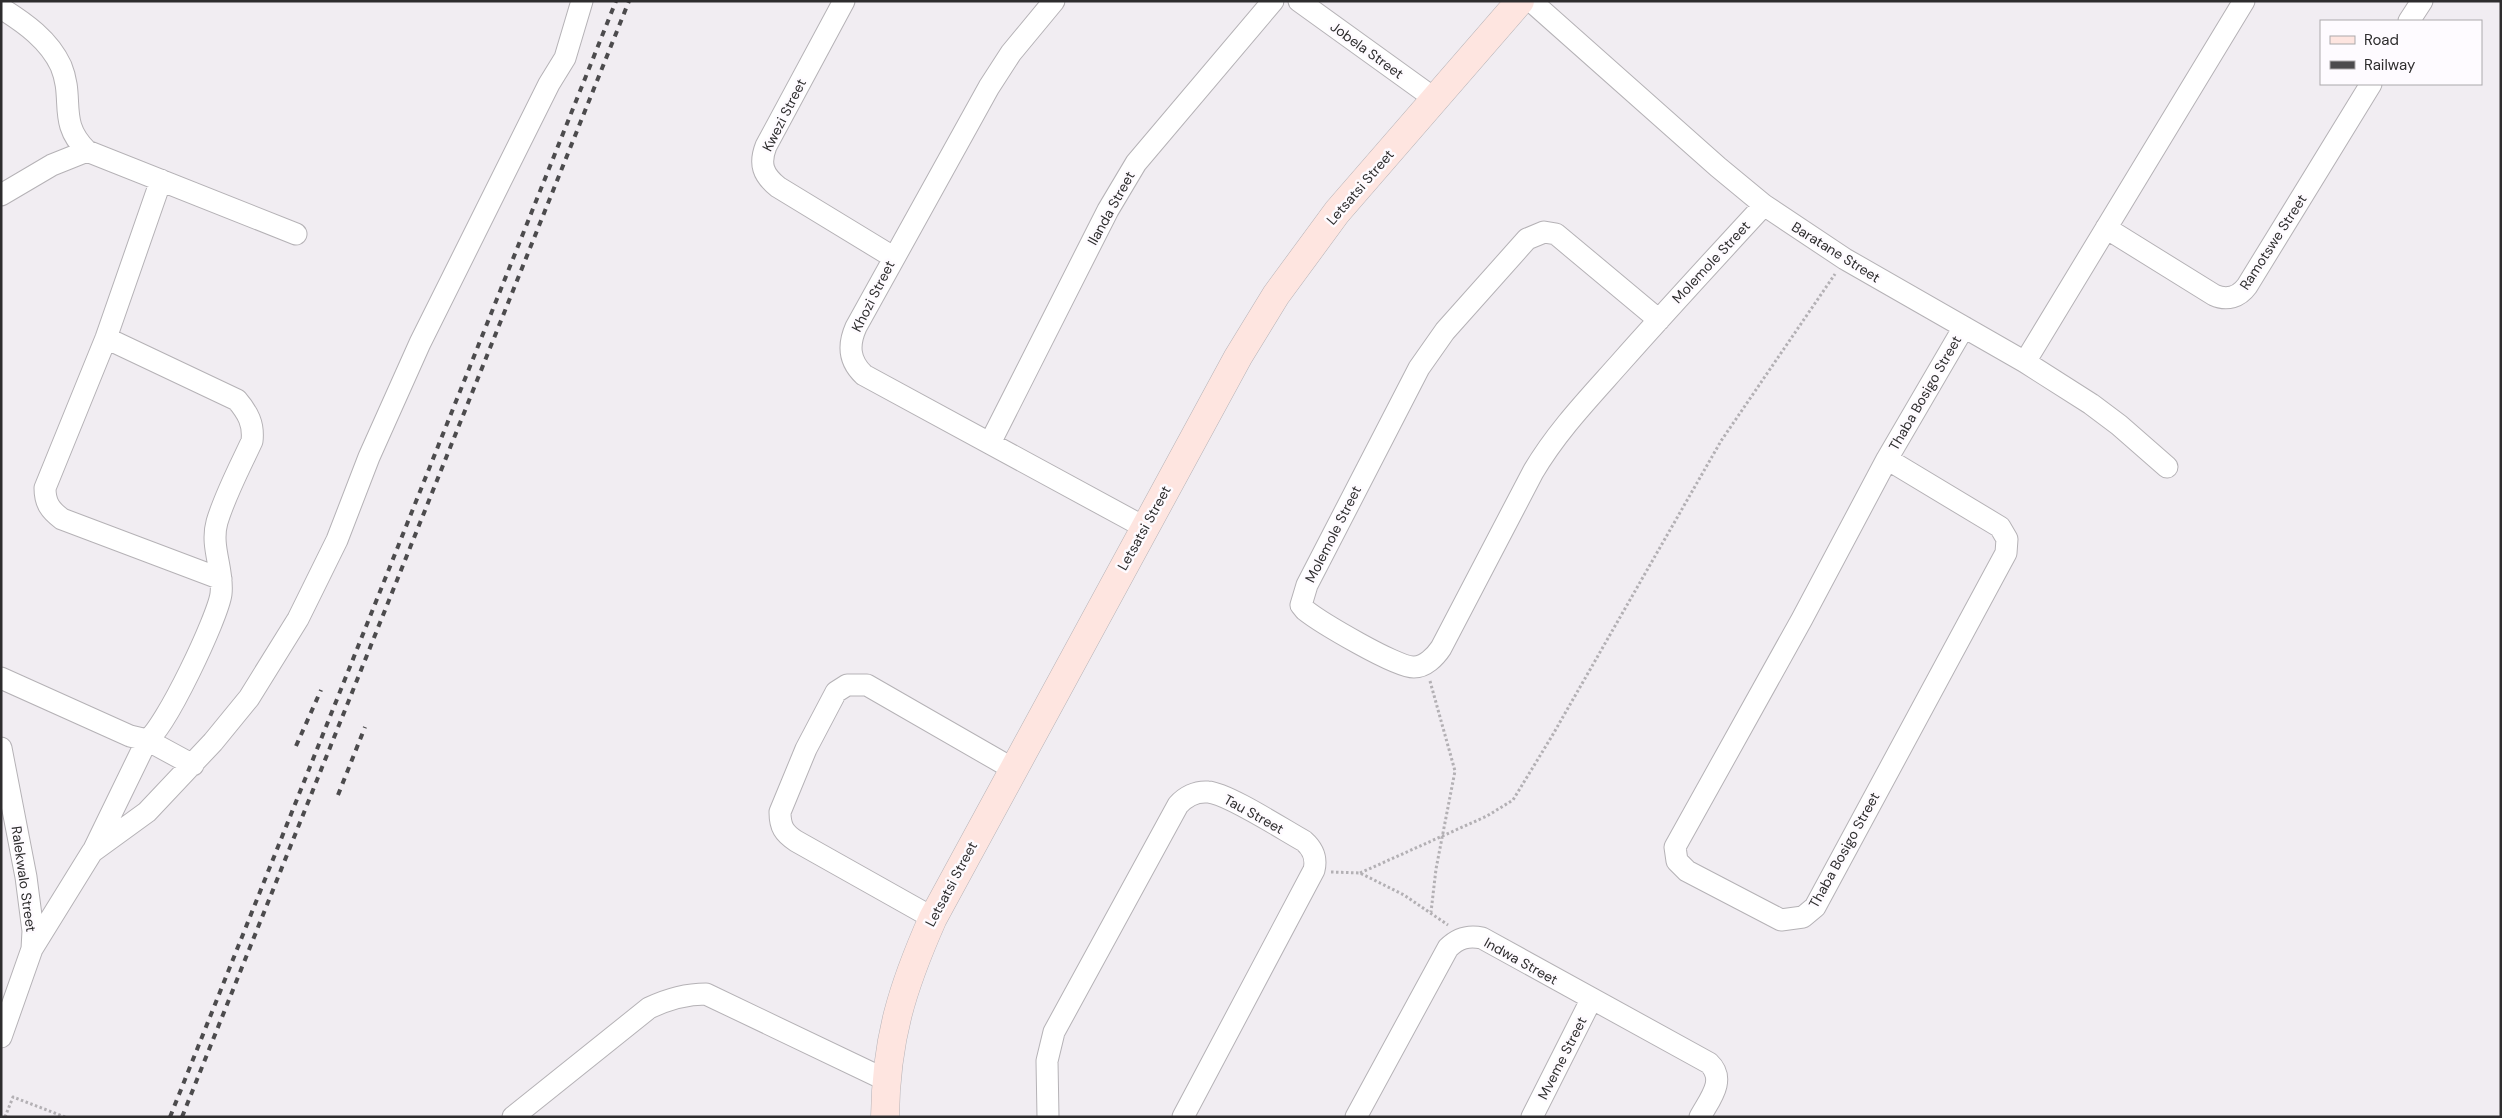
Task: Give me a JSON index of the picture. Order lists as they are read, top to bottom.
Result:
{
  "streets": {
    "street": [
      "Jobela Street",
      "Kwezi Street",
      "Letsatsi Street",
      "Ilanda Street",
      "Ramotswe Street",
      "Baratane Street",
      "Molemole Street",
      "Khozi Street",
      "Thaba Bosigo Street",
      "Tau Street",
      "Ralekwalo Street",
      "Indwa Street",
      "Mveme Street"
    ]
  },
  "crossings": [
    ["Jobela Street", "Letsatsi Street"],
    ["Kwezi Street", "Khozi Street"],
    ["Letsatsi Street", "Khozi Street"],
    ["Ilanda Street", "Khozi Street"],
    ["Baratane Street", "Molemole Street"],
    ["Baratane Street", "Thaba Bosigo Street"],
    ["Indwa Street", "Mveme Street"]
  ],
  "legend": ["Road", "Railway"]
}
